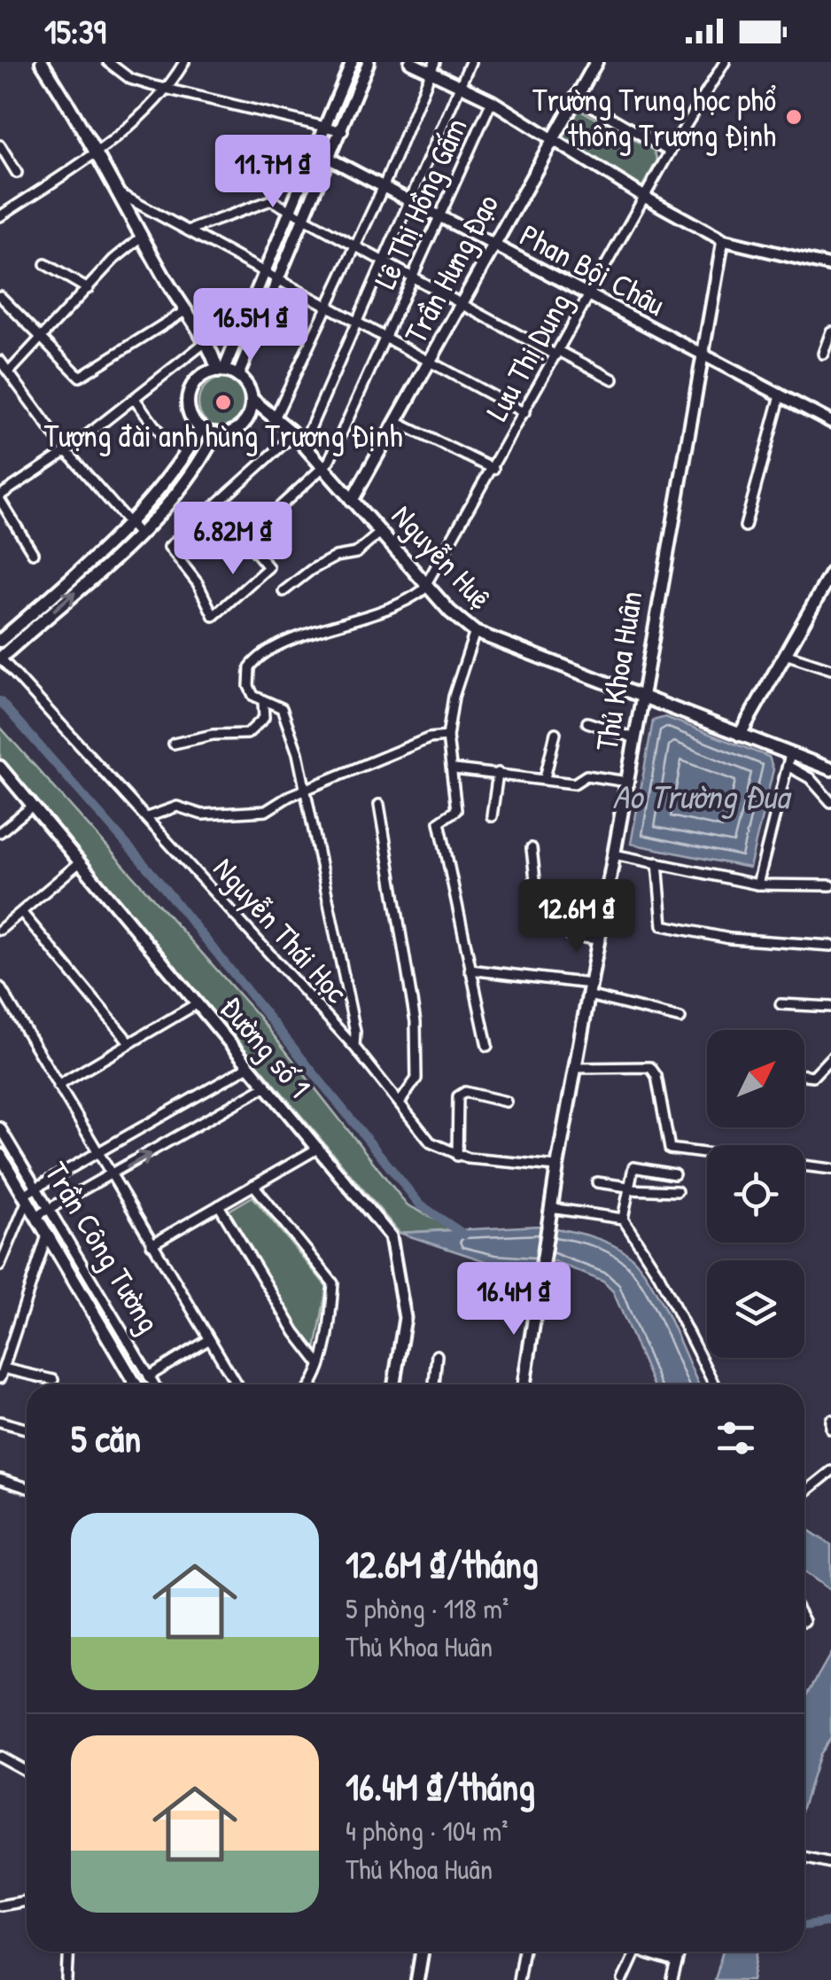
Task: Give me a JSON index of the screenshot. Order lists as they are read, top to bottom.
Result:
{
  "streets": {
    "main road": [
      "Trần Hưng Đạo",
      "Nguyễn Huệ",
      "Thủ Khoa Huân",
      "Trần Công Tường"
    ],
    "street": [
      "Lê Thị Hồng Gấm",
      "Phan Bội Châu",
      "Lưu Thị Dung",
      "Nguyễn Thái Học",
      "Đường số 1"
    ]
  },
  "crossings": [
    ["Lê Thị Hồng Gấm", "Phan Bội Châu"],
    ["Lê Thị Hồng Gấm", "Nguyễn Huệ"],
    ["Trần Hưng Đạo", "Phan Bội Châu"],
    ["Trần Hưng Đạo", "Nguyễn Huệ"],
    ["Phan Bội Châu", "Lưu Thị Dung"],
    ["Phan Bội Châu", "Thủ Khoa Huân"],
    ["Lưu Thị Dung", "Nguyễn Huệ"],
    ["Nguyễn Huệ", "Thủ Khoa Huân"],
    ["Thủ Khoa Huân", "Nguyễn Thái Học"]
  ],
  "water": ["Ao Trường Đua"],
  "places": ["Trường Trung học phổ thông Trương Định", "Tượng đài anh hùng Trương Định"],
  "north": "top right",
  "page": {
    "status": "15:39",
    "price": [
      "11.7M ₫",
      "16.5M ₫",
      "6.82M ₫",
      "12.6M ₫",
      "16.4M ₫"
    ],
    "heading": "5 căn",
    "list": [
      {
        "name": "12.6M ₫/tháng",
        "note": "5 phòng · 118 m² · Thủ Khoa Huân"
      },
      {
        "name": "16.4M ₫/tháng",
        "note": "4 phòng · 104 m² · Thủ Khoa Huân"
      }
    ]
  }
}
